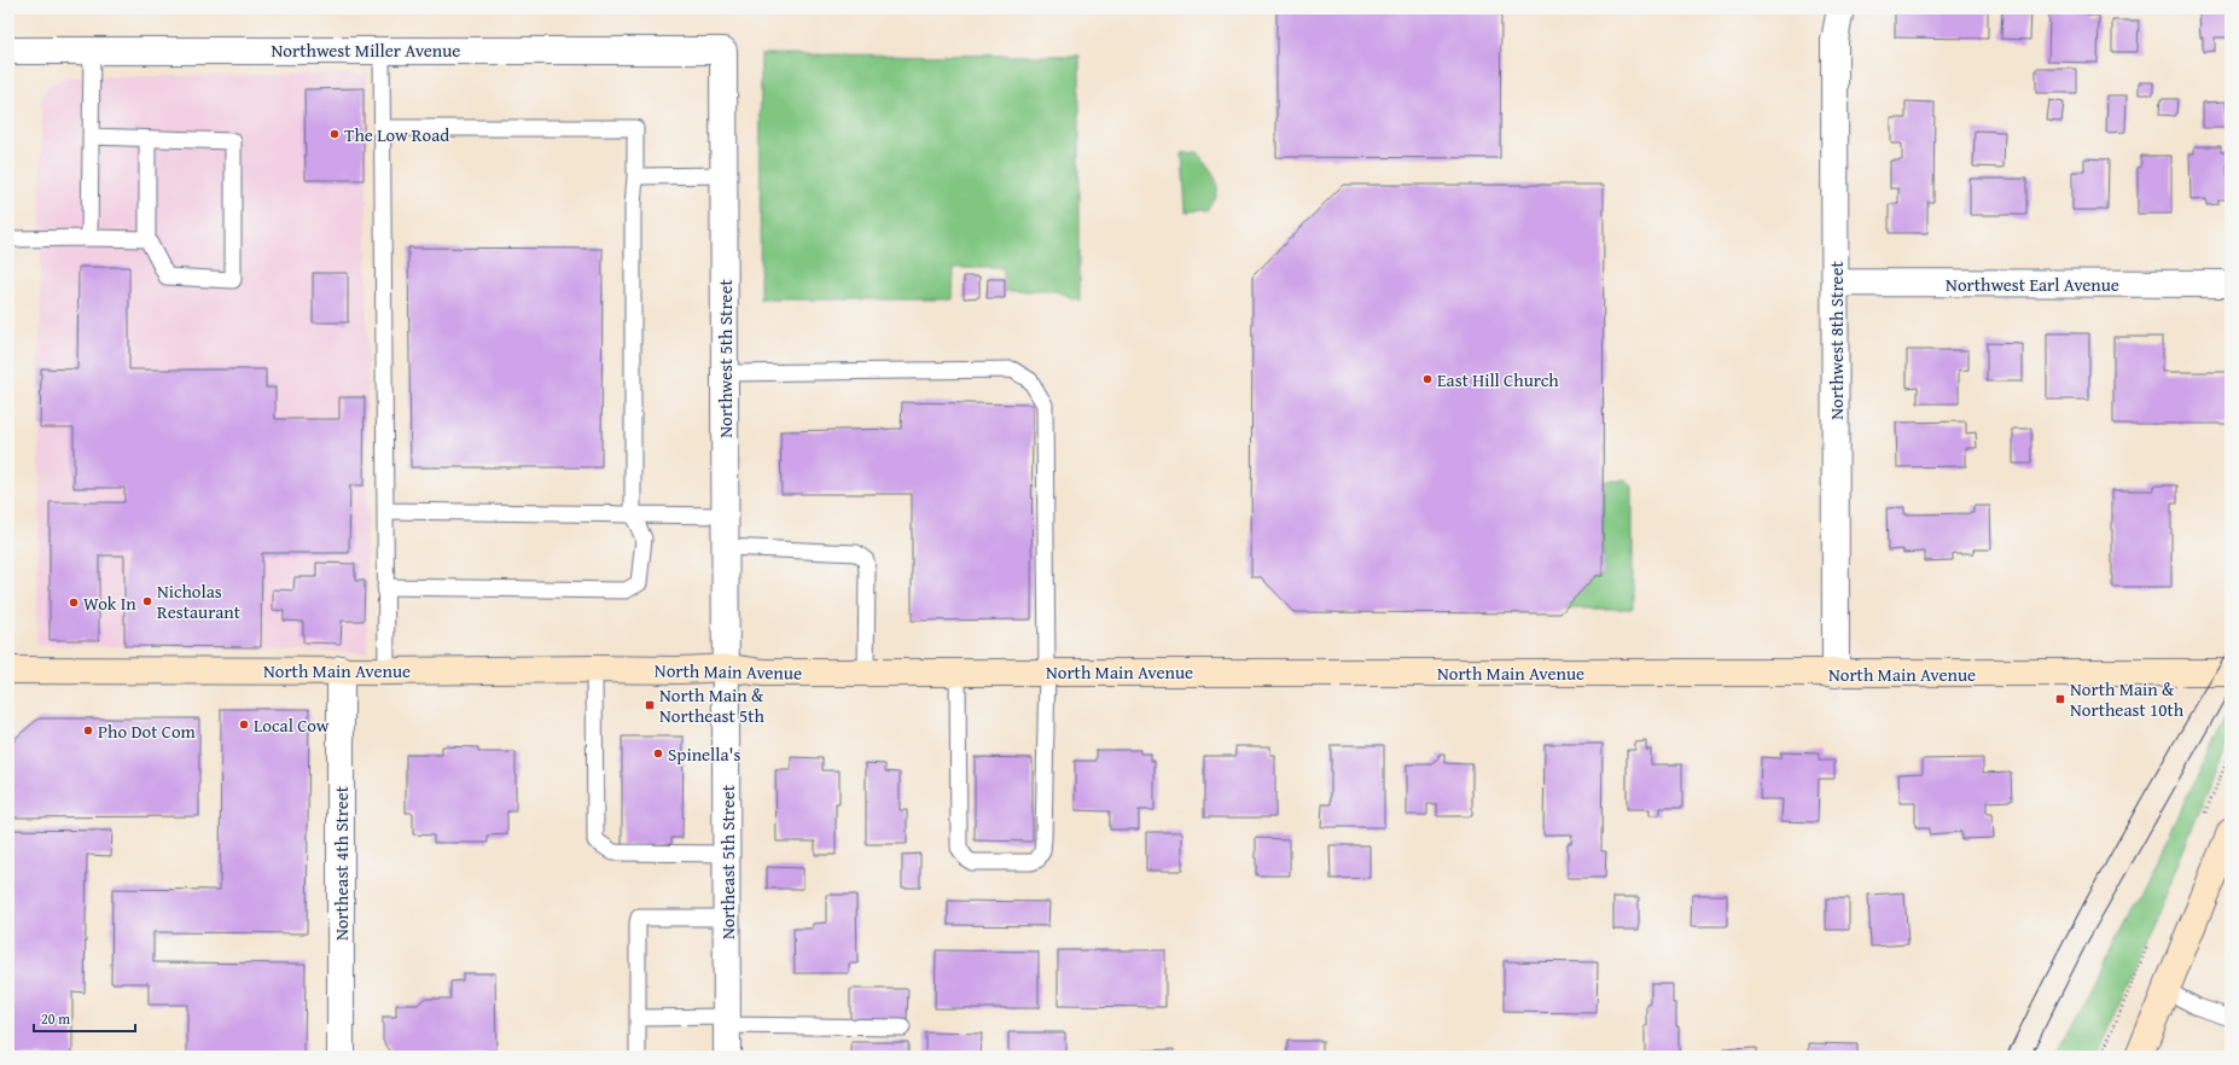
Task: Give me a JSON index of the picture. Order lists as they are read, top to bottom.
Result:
{
  "streets": {
    "street": [
      "Northwest Miller Avenue",
      "Northwest Earl Avenue",
      "Northwest 8th Street",
      "Northwest 5th Street",
      "North Main Avenue",
      "Northeast 5th Street",
      "Northeast 4th Street"
    ]
  },
  "crossings": [
    ["Northwest Miller Avenue", "Northwest 5th Street"],
    ["Northwest Earl Avenue", "Northwest 8th Street"],
    ["Northwest 8th Street", "North Main Avenue"],
    ["Northwest 5th Street", "North Main Avenue"],
    ["Northwest 5th Street", "Northeast 5th Street"],
    ["North Main Avenue", "Northeast 5th Street"],
    ["North Main Avenue", "Northeast 4th Street"]
  ],
  "places": {
    "other": [
      "The Low Road",
      "East Hill Church",
      "Nicholas Restaurant",
      "Wok In",
      "Local Cow",
      "Pho Dot Com",
      "Spinella's"
    ],
    "transit": ["North Main & Northeast 10th", "North Main & Northeast 5th"]
  },
  "scale_bar": "20 m"
}
